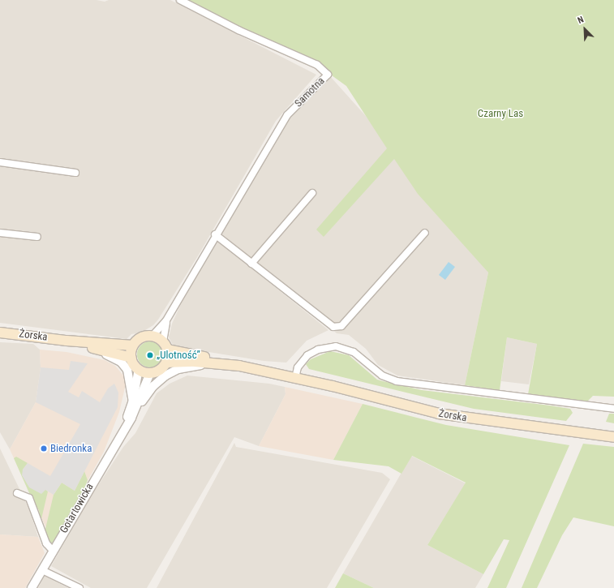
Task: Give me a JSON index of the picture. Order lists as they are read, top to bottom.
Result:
{
  "streets": {
    "main road": ["Żorska"],
    "street": ["Samotna", "Gotartowicka"]
  },
  "crossings": [
    ["Samotna", "Żorska"],
    ["Samotna", "Gotartowicka"],
    ["Żorska", "Gotartowicka"]
  ],
  "parks": ["Czarny Las"],
  "places": ["„Ulotność”", "Biedronka"],
  "north": "top left"
}
